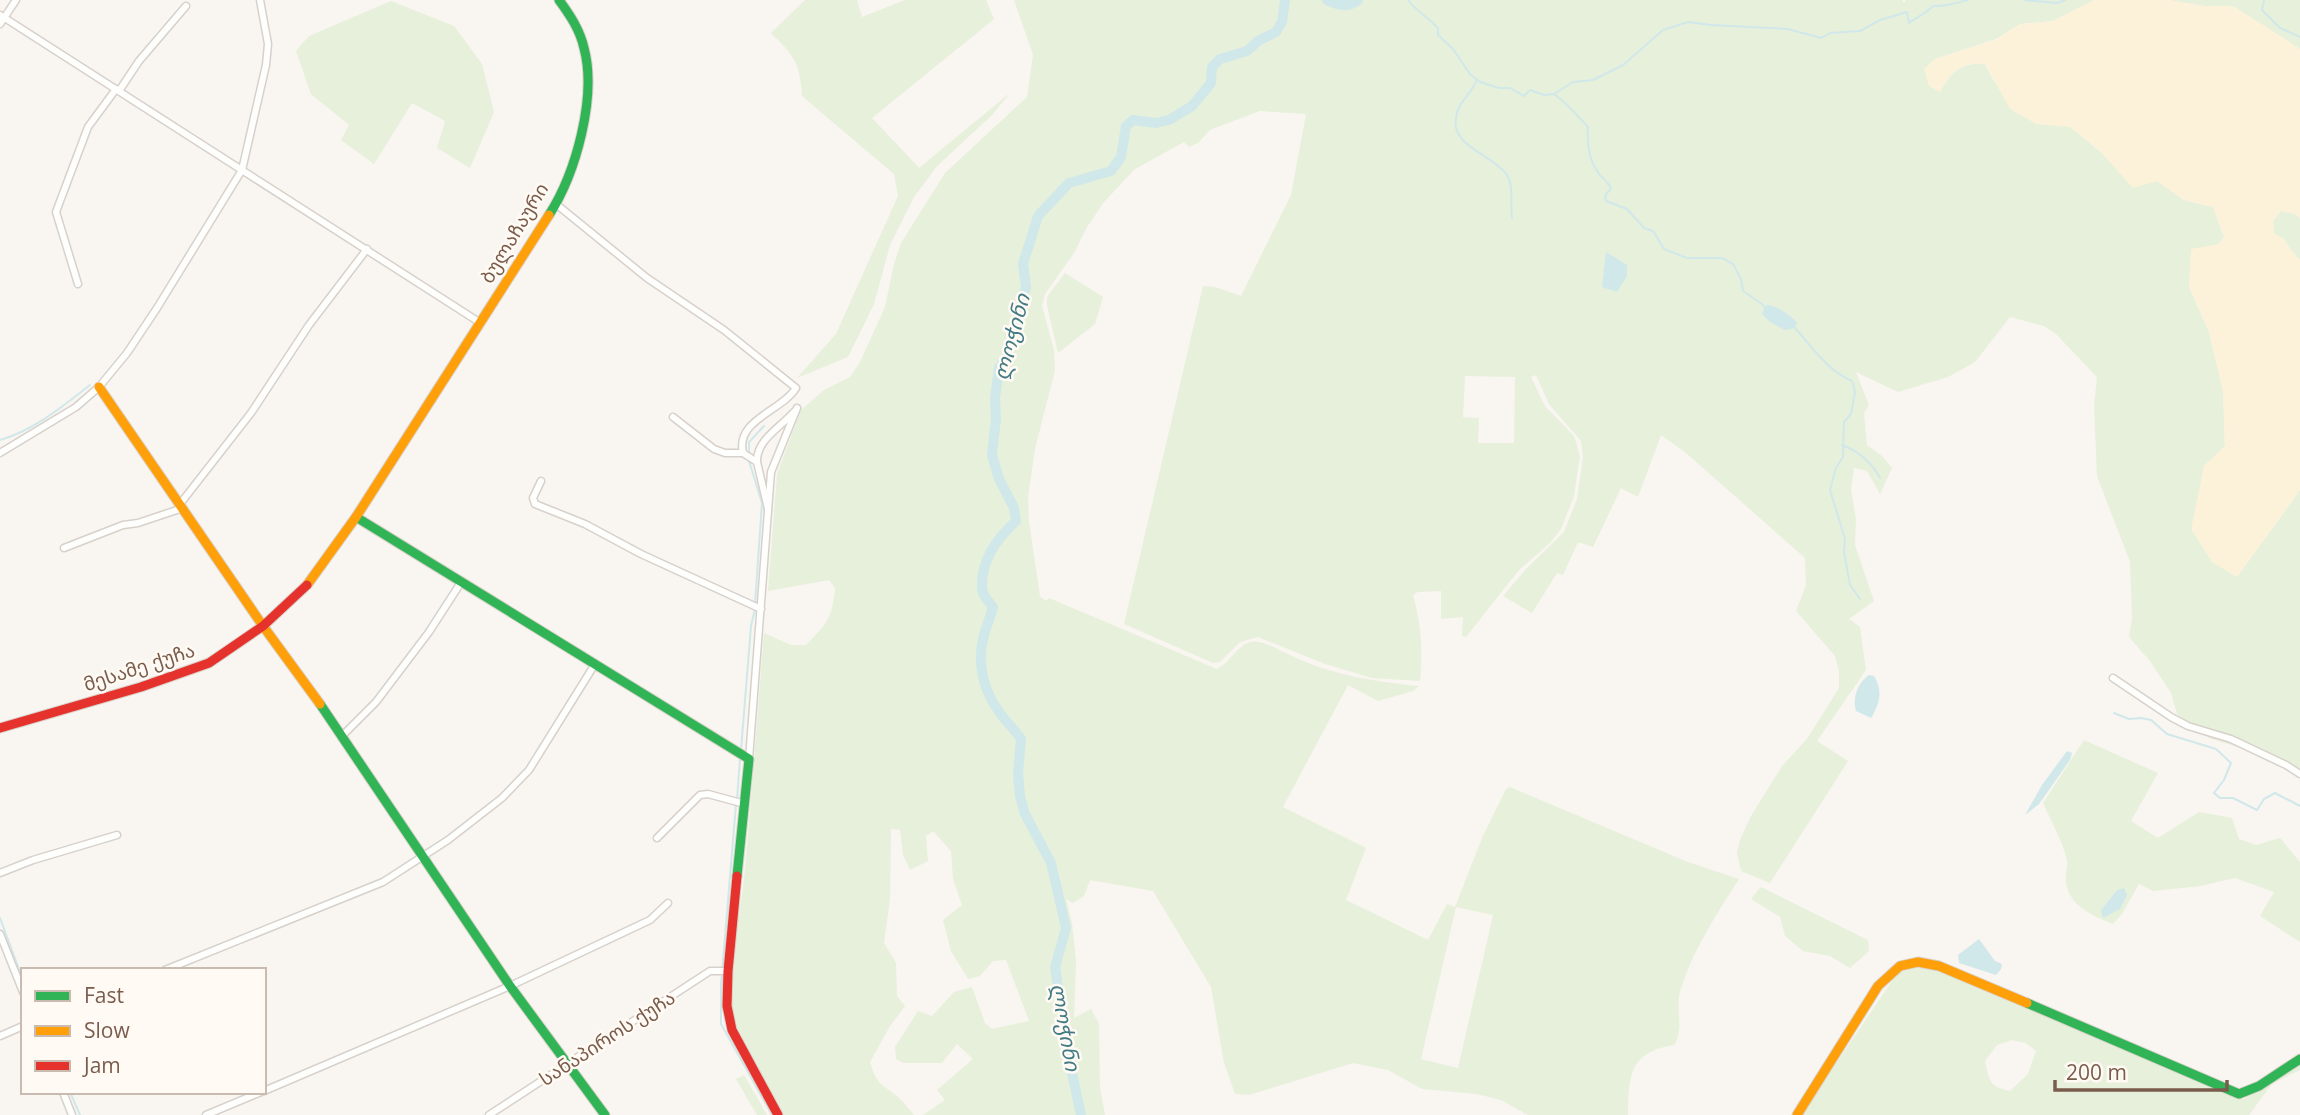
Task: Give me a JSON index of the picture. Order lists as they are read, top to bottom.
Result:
{
  "streets": {
    "street": ["ბულაჩაური", "მესამე ქუჩა", "სანაპიროს ქუჩა"]
  },
  "crossings": [
    ["ბულაჩაური", "მესამე ქუჩა"]
  ],
  "water": ["ლოჭინი"],
  "legend": ["Fast", "Slow", "Jam"],
  "scale_bar": "200 m"
}
